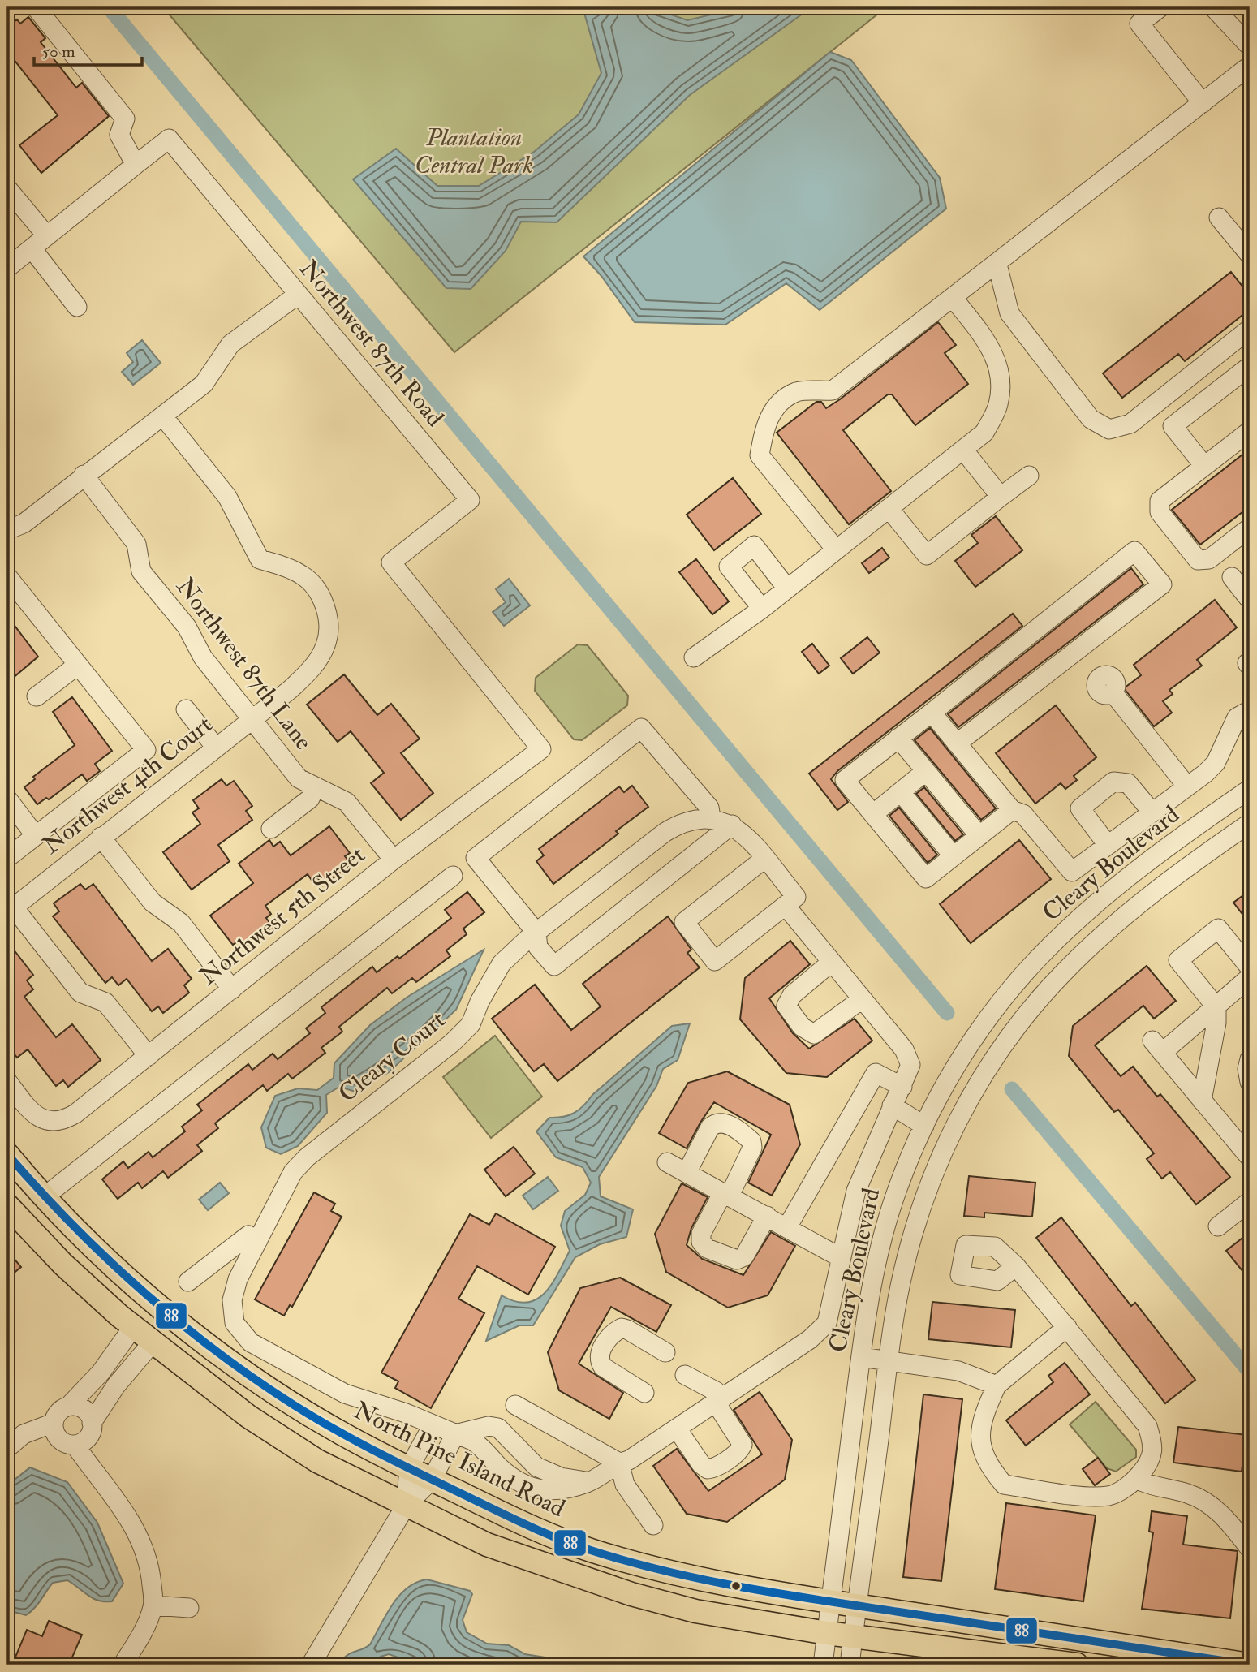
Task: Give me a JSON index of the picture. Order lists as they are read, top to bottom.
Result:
{
  "streets": {
    "main road": ["North Pine Island Road"],
    "street": [
      "Northwest 87th Road",
      "Northwest 87th Lane",
      "Northwest 4th Court",
      "Cleary Boulevard",
      "Northwest 5th Street",
      "Cleary Court"
    ]
  },
  "crossings": [
    ["Northwest 87th Road", "Northwest 5th Street"],
    ["Northwest 87th Lane", "Northwest 4th Court"],
    ["Northwest 87th Lane", "Northwest 5th Street"],
    ["Cleary Boulevard", "North Pine Island Road"]
  ],
  "parks": ["Plantation Central Park"],
  "lines": ["transit line 88"],
  "scale_bar": "50 m"
}
